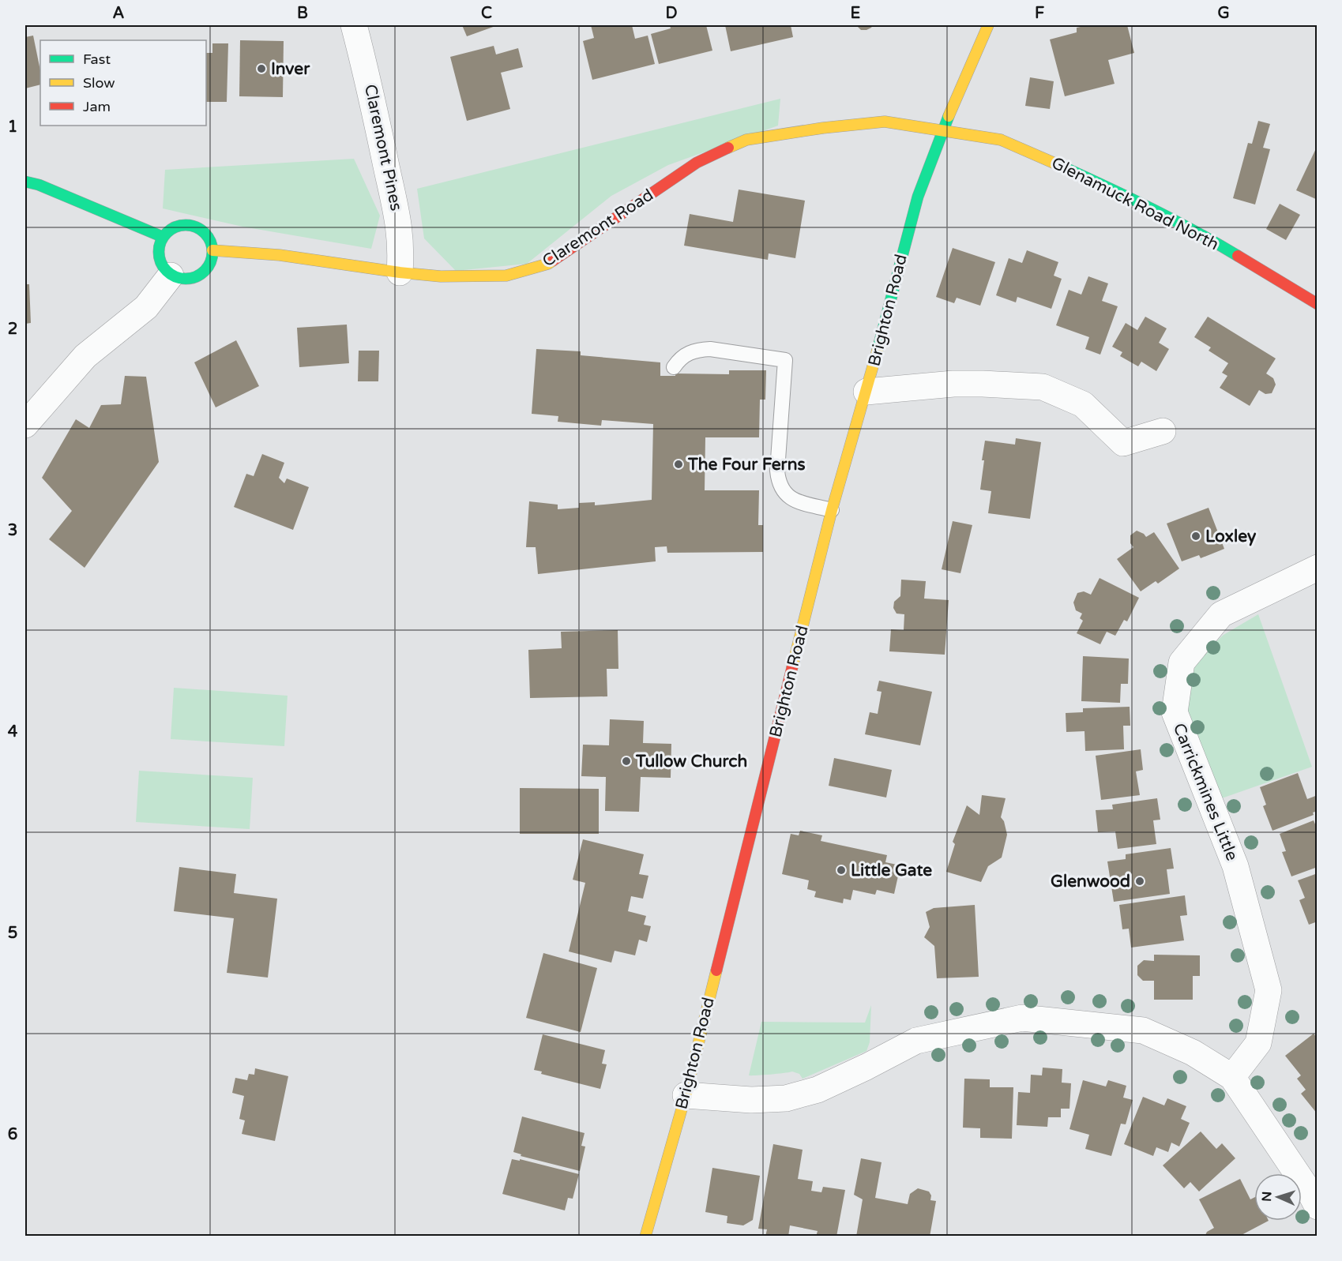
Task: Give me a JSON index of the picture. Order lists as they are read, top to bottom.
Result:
{
  "streets": {
    "main road": ["Glenamuck Road North", "Claremont Road", "Brighton Road"],
    "street": ["Claremont Pines", "Carrickmines Little"]
  },
  "crossings": [
    ["Claremont Pines", "Claremont Road"],
    ["Glenamuck Road North", "Claremont Road"],
    ["Glenamuck Road North", "Brighton Road"],
    ["Claremont Road", "Brighton Road"]
  ],
  "places": [
    "Inver",
    "The Four Ferns",
    "Loxley",
    "Tullow Church",
    "Little Gate",
    "Glenwood"
  ],
  "legend": ["Fast", "Slow", "Jam"],
  "north": "left",
  "grid": {
    "columns": [
      "A",
      "B",
      "C",
      "D",
      "E",
      "F",
      "G"
    ],
    "rows": [
      "1",
      "2",
      "3",
      "4",
      "5",
      "6"
    ]
  }
}
